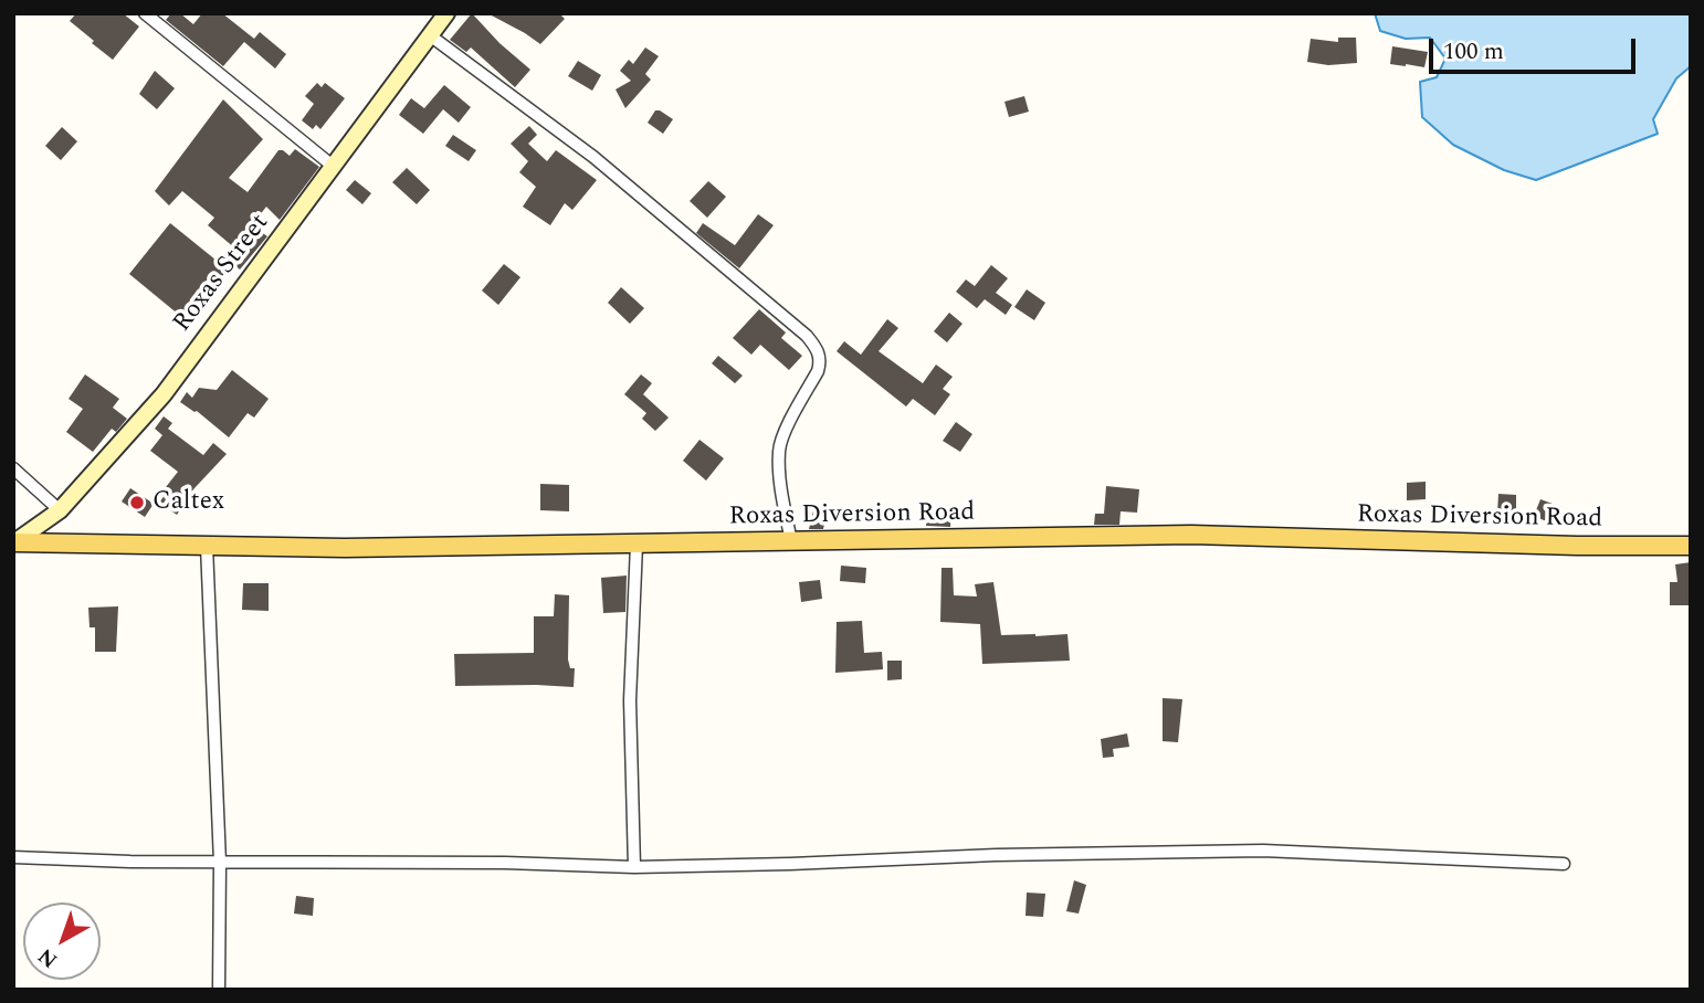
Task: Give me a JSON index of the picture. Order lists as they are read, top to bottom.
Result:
{
  "streets": {
    "main road": ["Roxas Street", "Roxas Diversion Road"]
  },
  "crossings": [
    ["Roxas Street", "Roxas Diversion Road"]
  ],
  "places": ["Caltex"],
  "scale_bar": "100 m",
  "north": "bottom left"
}
